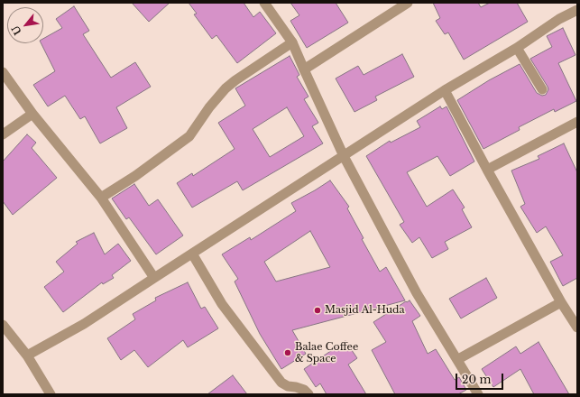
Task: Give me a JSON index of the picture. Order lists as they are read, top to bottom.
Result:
{
  "places": ["Masjid Al-Huda", "Balae Coffee & Space"],
  "scale_bar": "20 m",
  "north": "bottom left"
}
